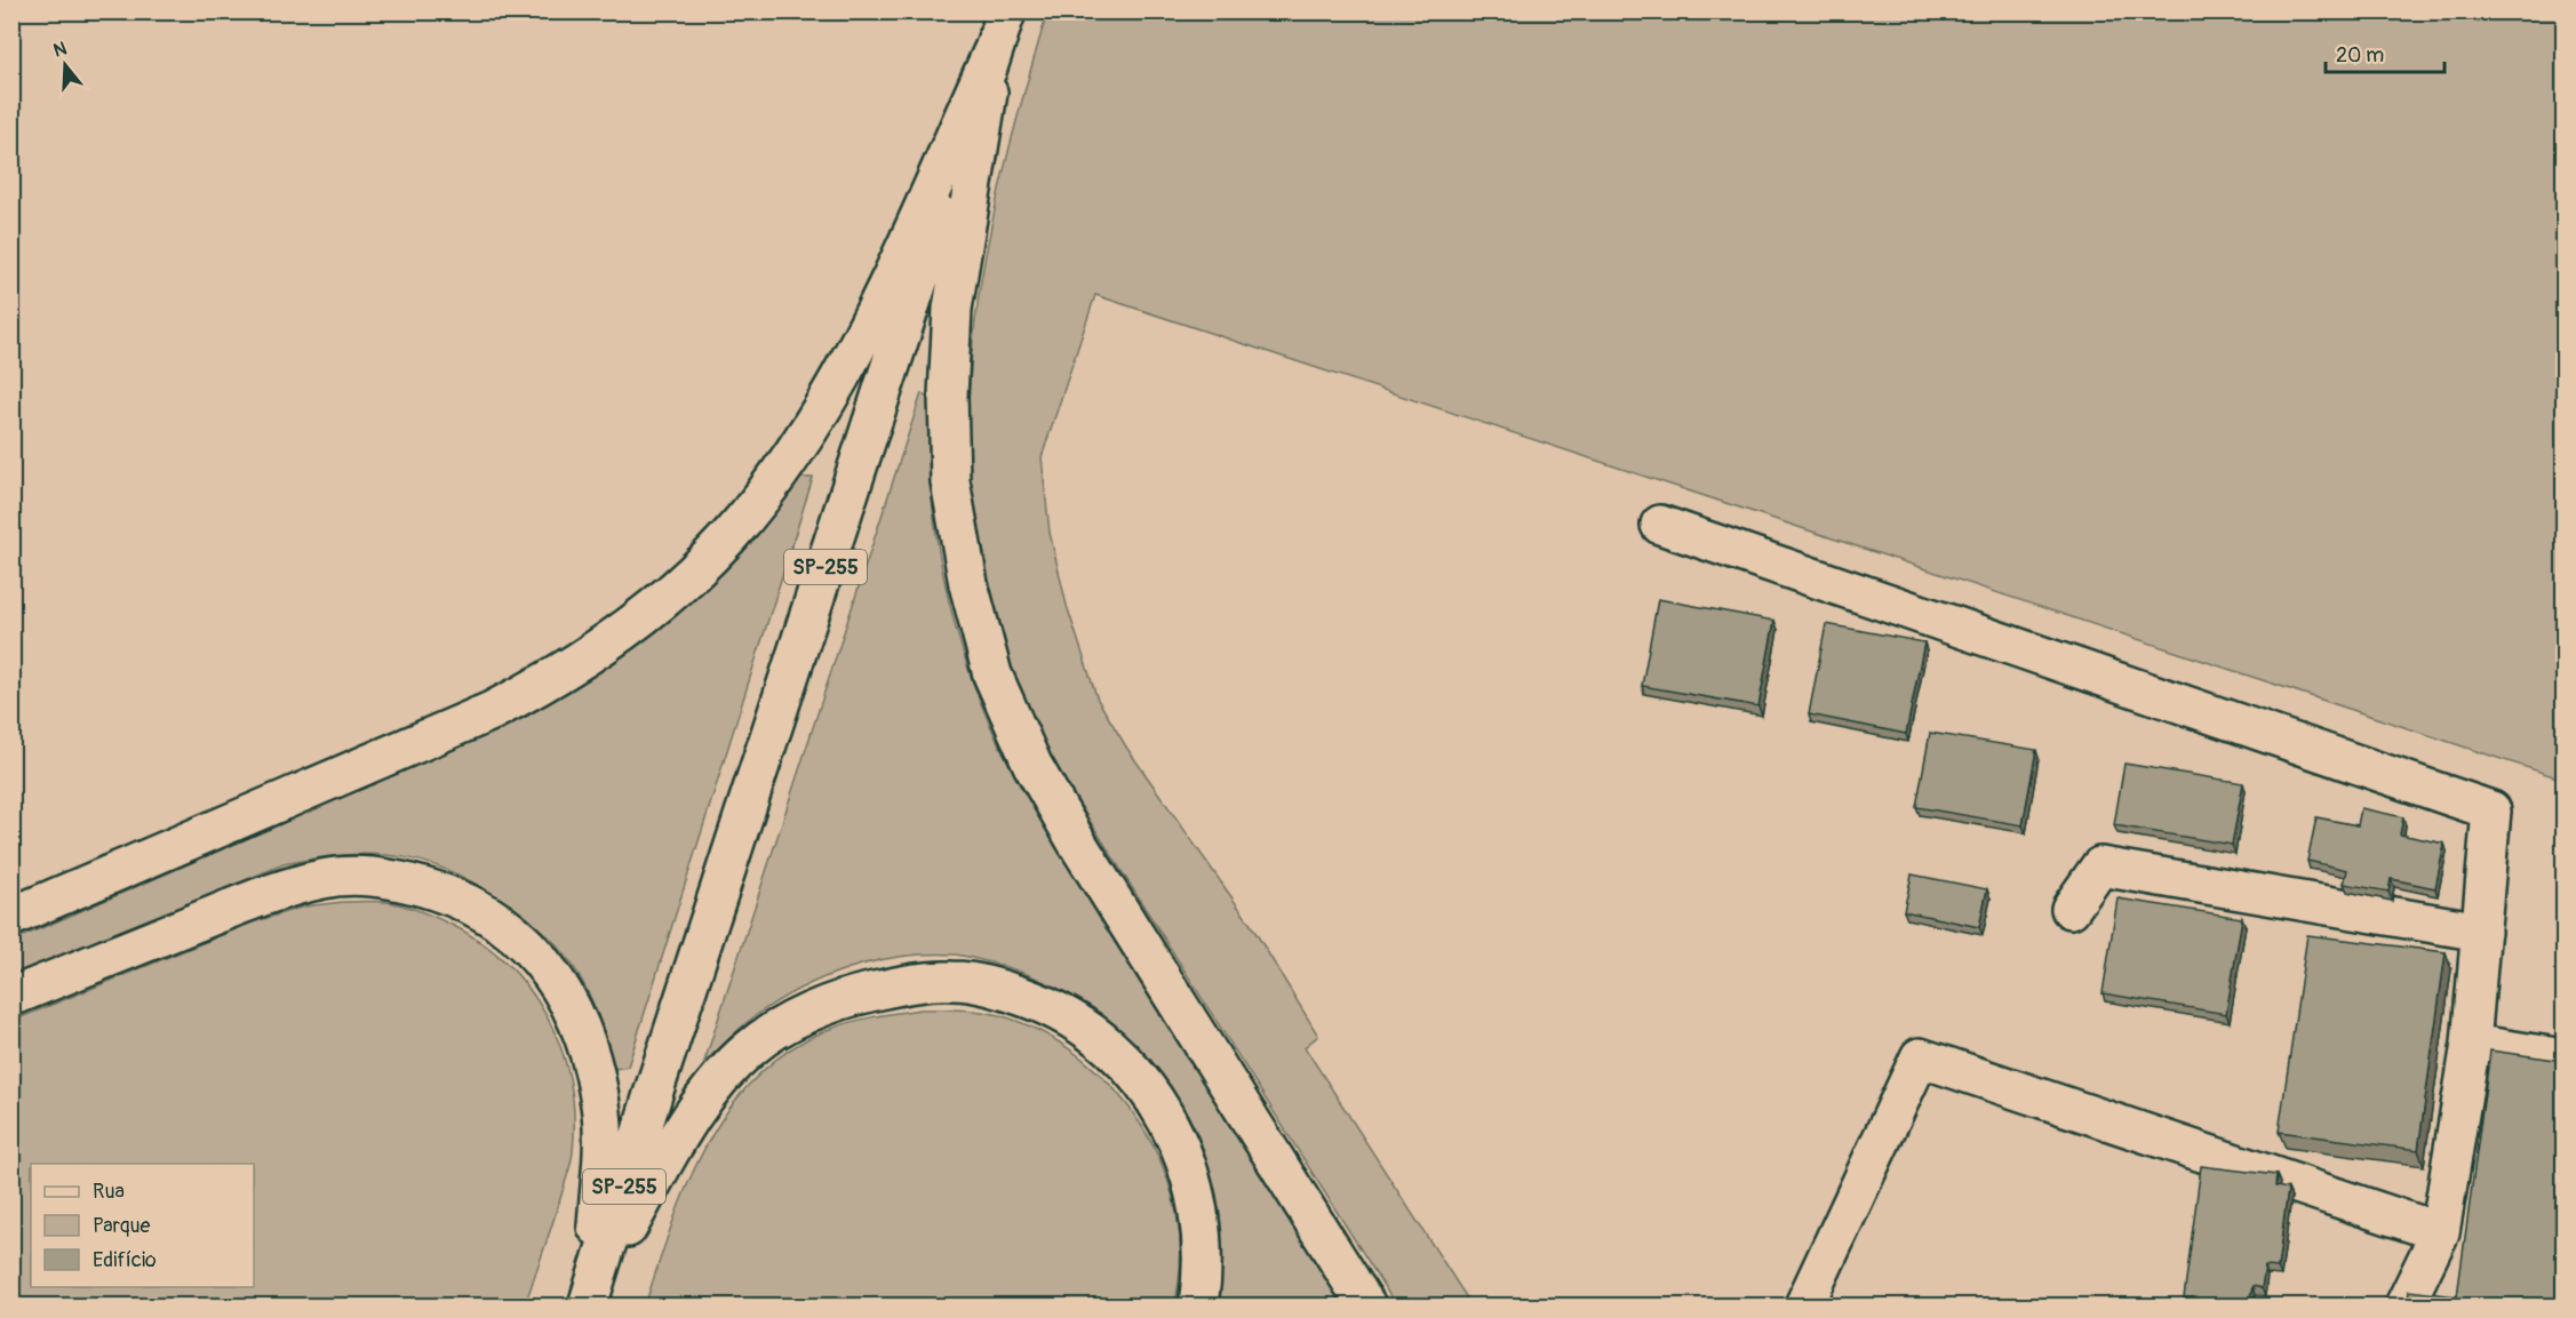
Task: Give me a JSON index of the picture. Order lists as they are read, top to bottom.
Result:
{
  "streets": {
    "main road": ["SP-255"]
  },
  "legend": ["Rua", "Parque", "Edifício"],
  "scale_bar": "20 m",
  "north": "top"
}
